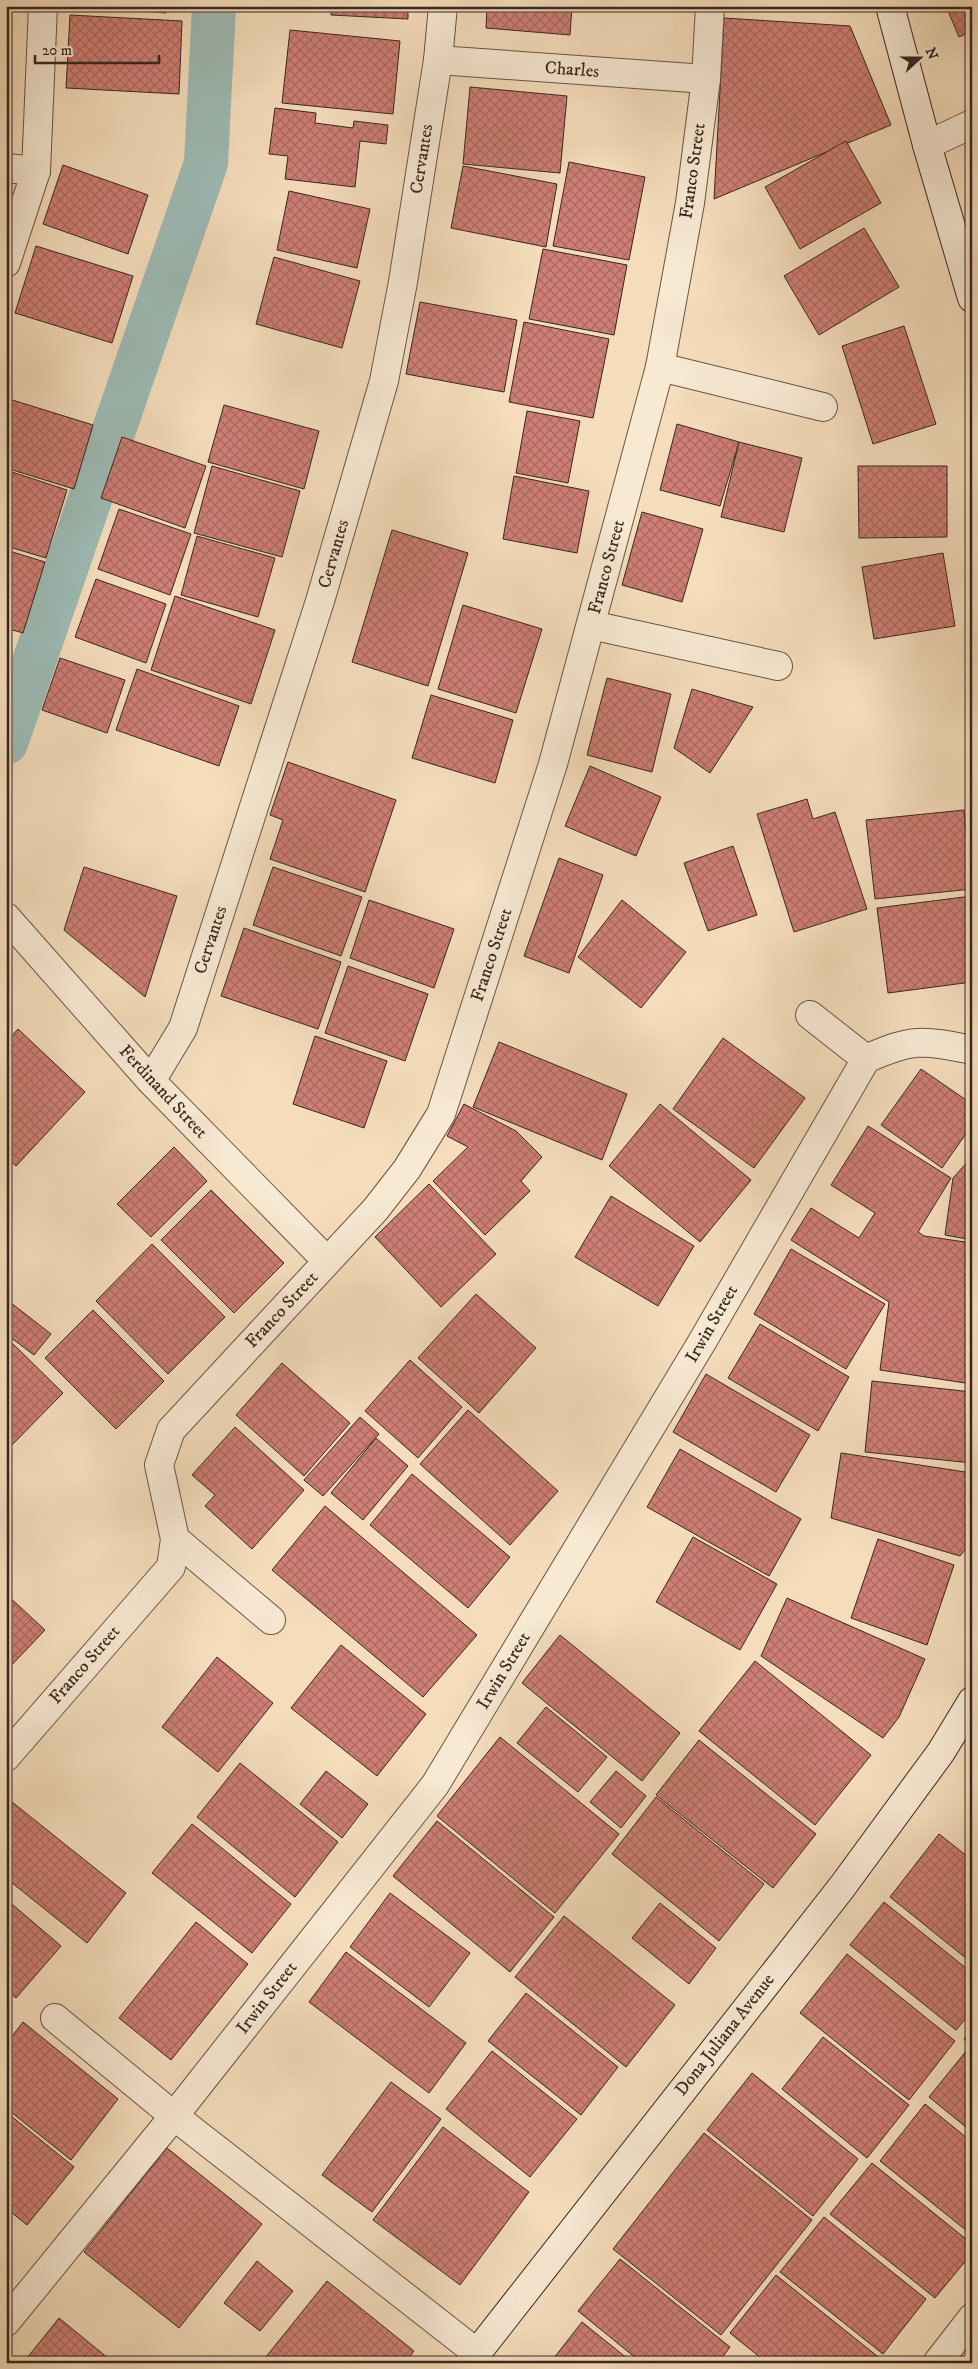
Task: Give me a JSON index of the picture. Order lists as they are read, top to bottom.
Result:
{
  "streets": {
    "street": [
      "Charles",
      "Cervantes",
      "Franco Street",
      "Ferdinand Street",
      "Irwin Street",
      "Dona Juliana Avenue"
    ]
  },
  "crossings": [
    ["Charles", "Cervantes"],
    ["Charles", "Franco Street"],
    ["Cervantes", "Ferdinand Street"],
    ["Franco Street", "Ferdinand Street"]
  ],
  "scale_bar": "20 m",
  "north": "right"
}
